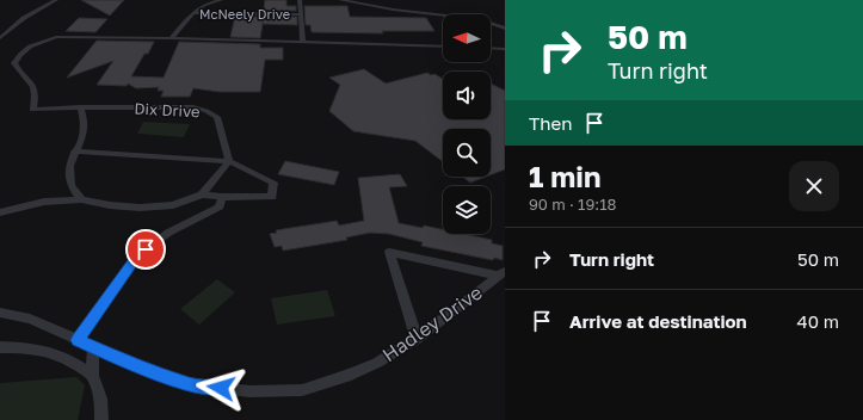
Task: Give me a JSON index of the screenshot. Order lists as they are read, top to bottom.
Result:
{
  "streets": {
    "lane": ["McNeely Drive", "Dix Drive", "Hadley Drive"]
  },
  "crossings": [
    ["McNeely Drive", "Dix Drive"]
  ],
  "north": "left",
  "page": {
    "turn": ["50 m", "Turn right"],
    "then": "Then",
    "heading": ["1 min", "90 m · 19:18"],
    "list": [
      {
        "name": "Turn right",
        "value": "50 m"
      },
      {
        "name": "Arrive at destination",
        "value": "40 m"
      }
    ]
  }
}
